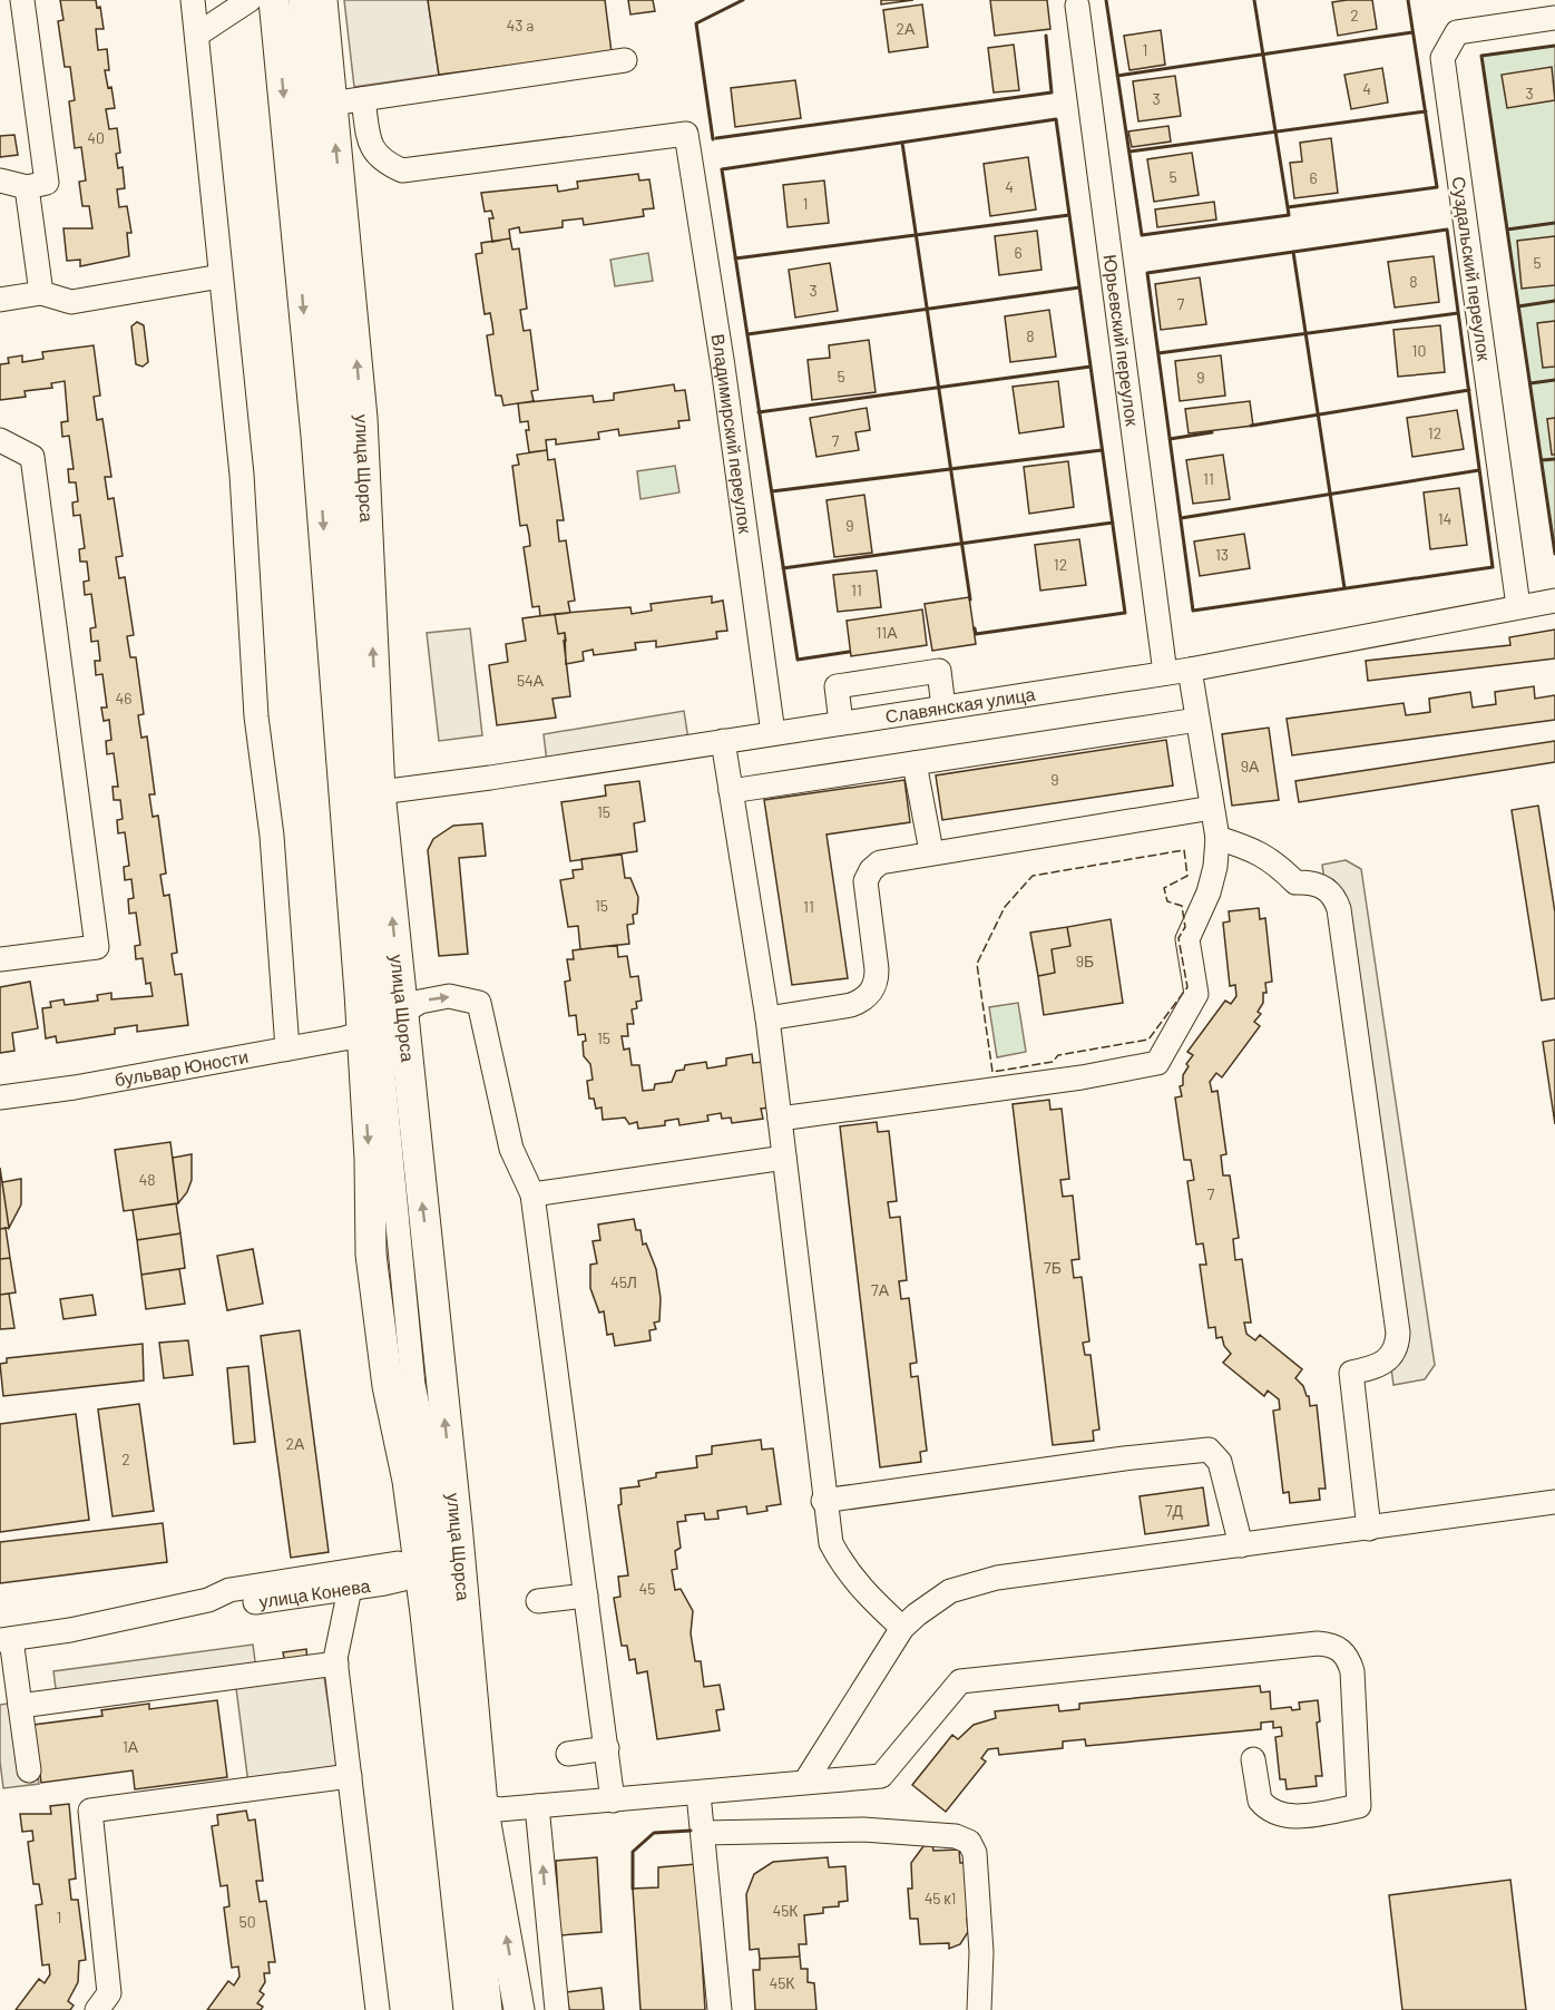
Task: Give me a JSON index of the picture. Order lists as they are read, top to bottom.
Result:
{
  "streets": {
    "main road": ["улица Щорса"],
    "street": [
      "Суздальский переулок",
      "Юрьевский переулок",
      "Владимирский переулок",
      "Славянская улица",
      "бульвар Юности",
      "улица Конева"
    ]
  },
  "crossings": [
    ["Суздальский переулок", "Славянская улица"],
    ["Юрьевский переулок", "Славянская улица"],
    ["Владимирский переулок", "Славянская улица"],
    ["улица Щорса", "Славянская улица"],
    ["улица Щорса", "бульвар Юности"],
    ["улица Щорса", "улица Конева"]
  ],
  "house_numbers": [
    "2",
    "43 a",
    "2А",
    "1",
    "4",
    "3",
    "3",
    "40",
    "5",
    "6",
    "4",
    "1",
    "6",
    "5",
    "8",
    "3",
    "7",
    "8",
    "10",
    "5",
    "9",
    "12",
    "7",
    "11",
    "14",
    "9",
    "13",
    "12",
    "11",
    "11А",
    "54А",
    "46",
    "9А",
    "9",
    "15",
    "15",
    "11",
    "9Б",
    "15",
    "48",
    "7",
    "7Б",
    "45Л",
    "7А",
    "2А",
    "2",
    "7Д",
    "45",
    "1А",
    "45 к1",
    "45К",
    "1",
    "50",
    "45К"
  ]
}
